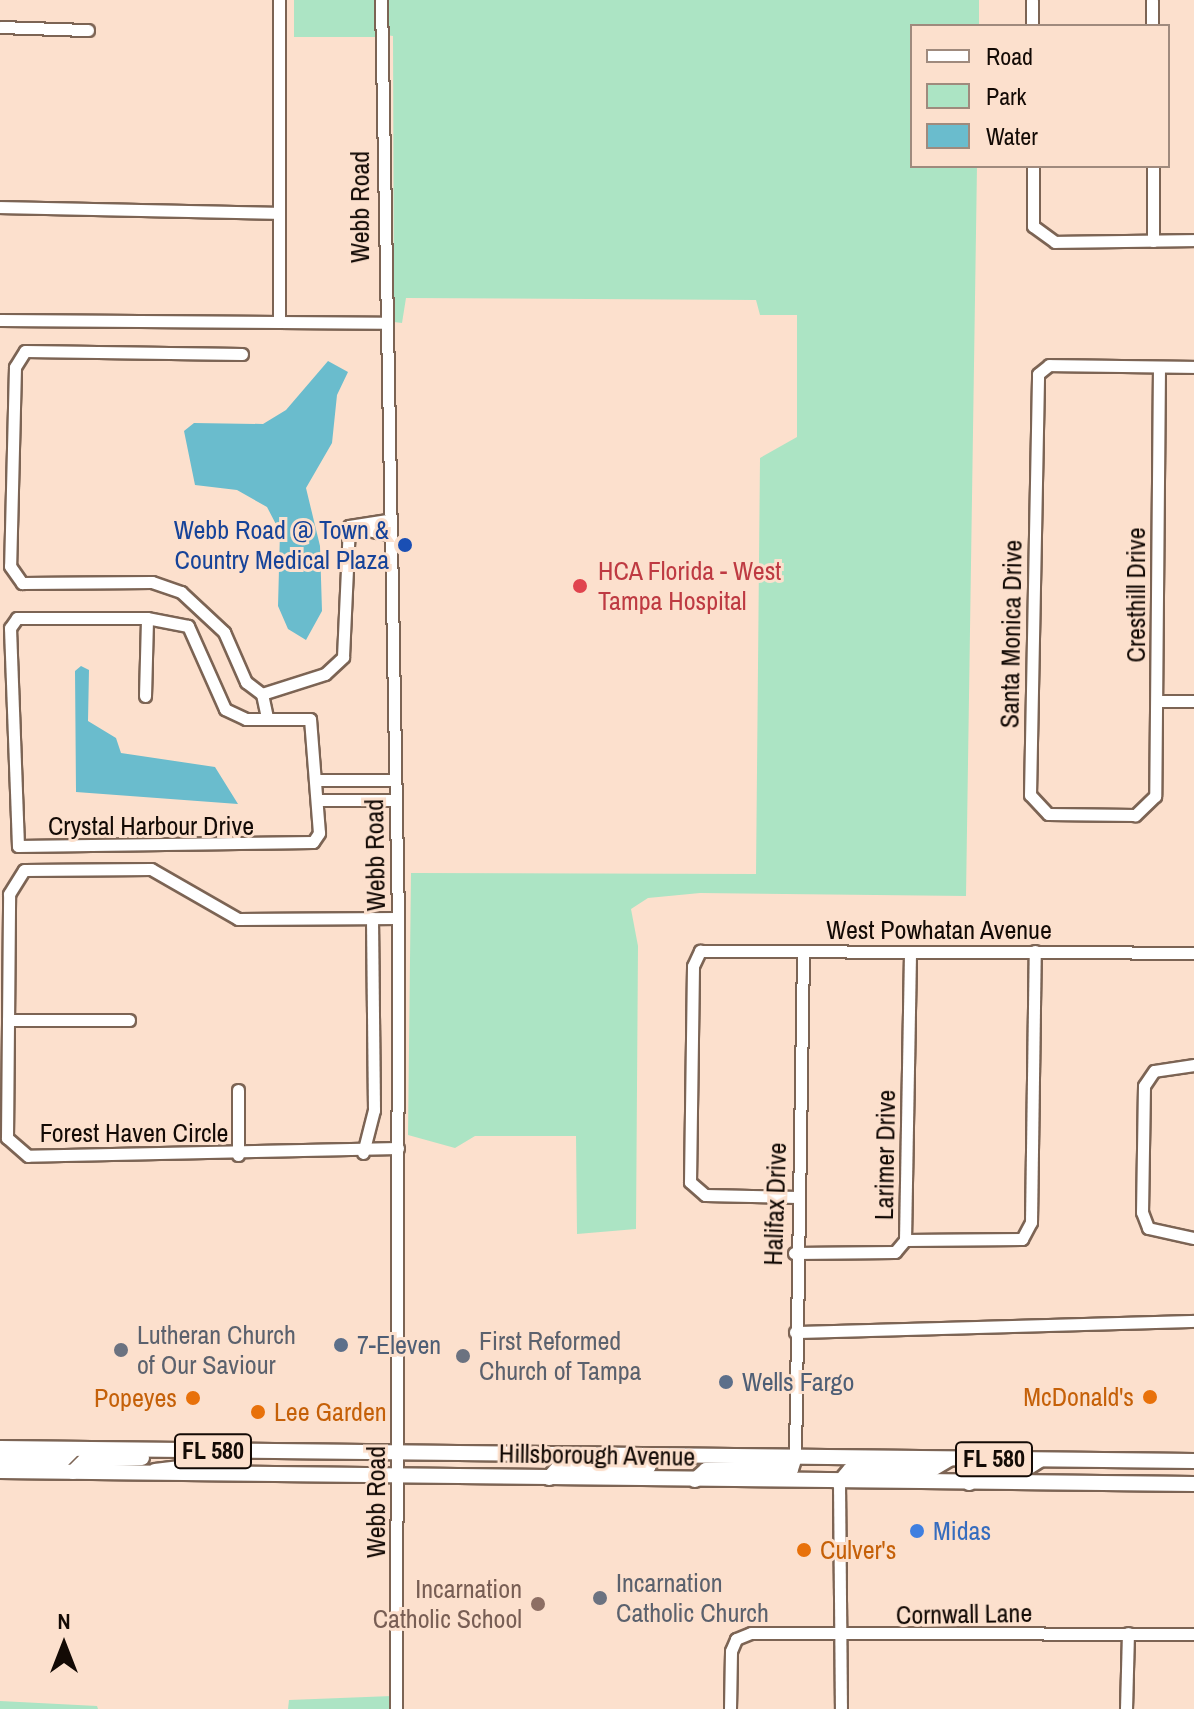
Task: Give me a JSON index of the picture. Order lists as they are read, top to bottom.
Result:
{
  "streets": {
    "main road": ["FL 580", "Hillsborough Avenue"],
    "street": [
      "Webb Road",
      "Cresthill Drive",
      "Santa Monica Drive",
      "Crystal Harbour Drive",
      "West Powhatan Avenue",
      "Forest Haven Circle",
      "Larimer Drive",
      "Halifax Drive",
      "Cornwall Lane"
    ]
  },
  "crossings": [
    ["Webb Road", "Forest Haven Circle"],
    ["Webb Road", "Hillsborough Avenue"],
    ["Cresthill Drive", "Santa Monica Drive"],
    ["West Powhatan Avenue", "Larimer Drive"],
    ["West Powhatan Avenue", "Halifax Drive"],
    ["Larimer Drive", "Halifax Drive"],
    ["Halifax Drive", "Hillsborough Avenue"]
  ],
  "places": [
    "Webb Road @ Town & Country Medical Plaza",
    "HCA Florida - West Tampa Hospital",
    "7-Eleven",
    "Lutheran Church of Our Saviour",
    "First Reformed Church of Tampa",
    "Wells Fargo",
    "McDonald's",
    "Popeyes",
    "Lee Garden",
    "Midas",
    "Culver's",
    "Incarnation Catholic Church",
    "Incarnation Catholic School"
  ],
  "legend": ["Road", "Park", "Water"],
  "north": "top"
}
